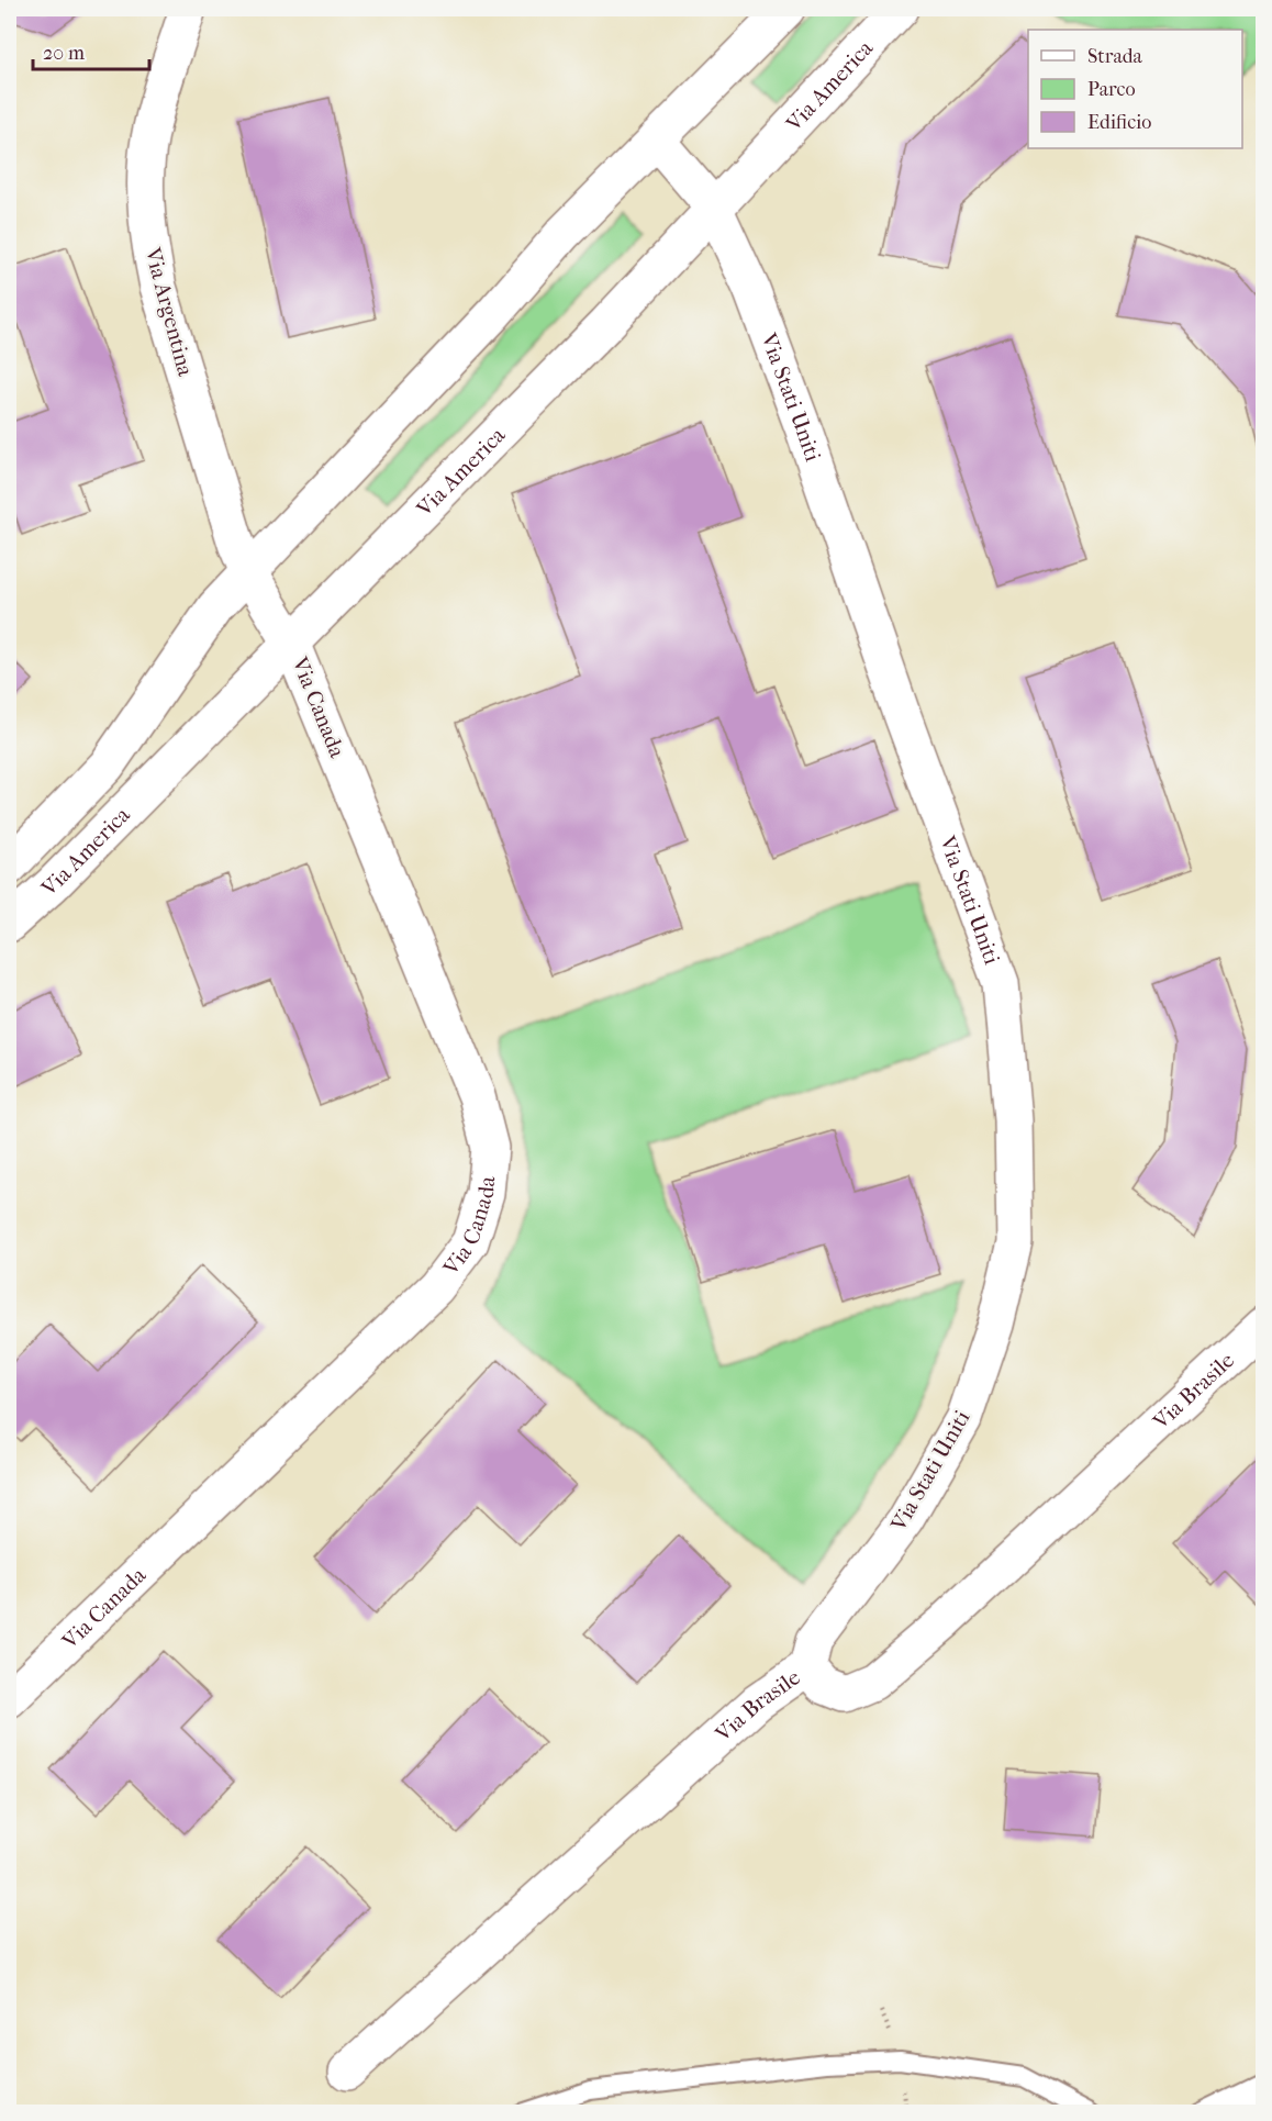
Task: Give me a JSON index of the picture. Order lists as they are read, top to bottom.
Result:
{
  "streets": {
    "street": [
      "Via America",
      "Via Argentina",
      "Via Stati Uniti",
      "Via Canada",
      "Via Brasile"
    ]
  },
  "crossings": [
    ["Via America", "Via Argentina"],
    ["Via America", "Via Stati Uniti"],
    ["Via America", "Via Canada"],
    ["Via Argentina", "Via Canada"],
    ["Via Stati Uniti", "Via Brasile"]
  ],
  "legend": ["Strada", "Parco", "Edificio"],
  "scale_bar": "20 m"
}
